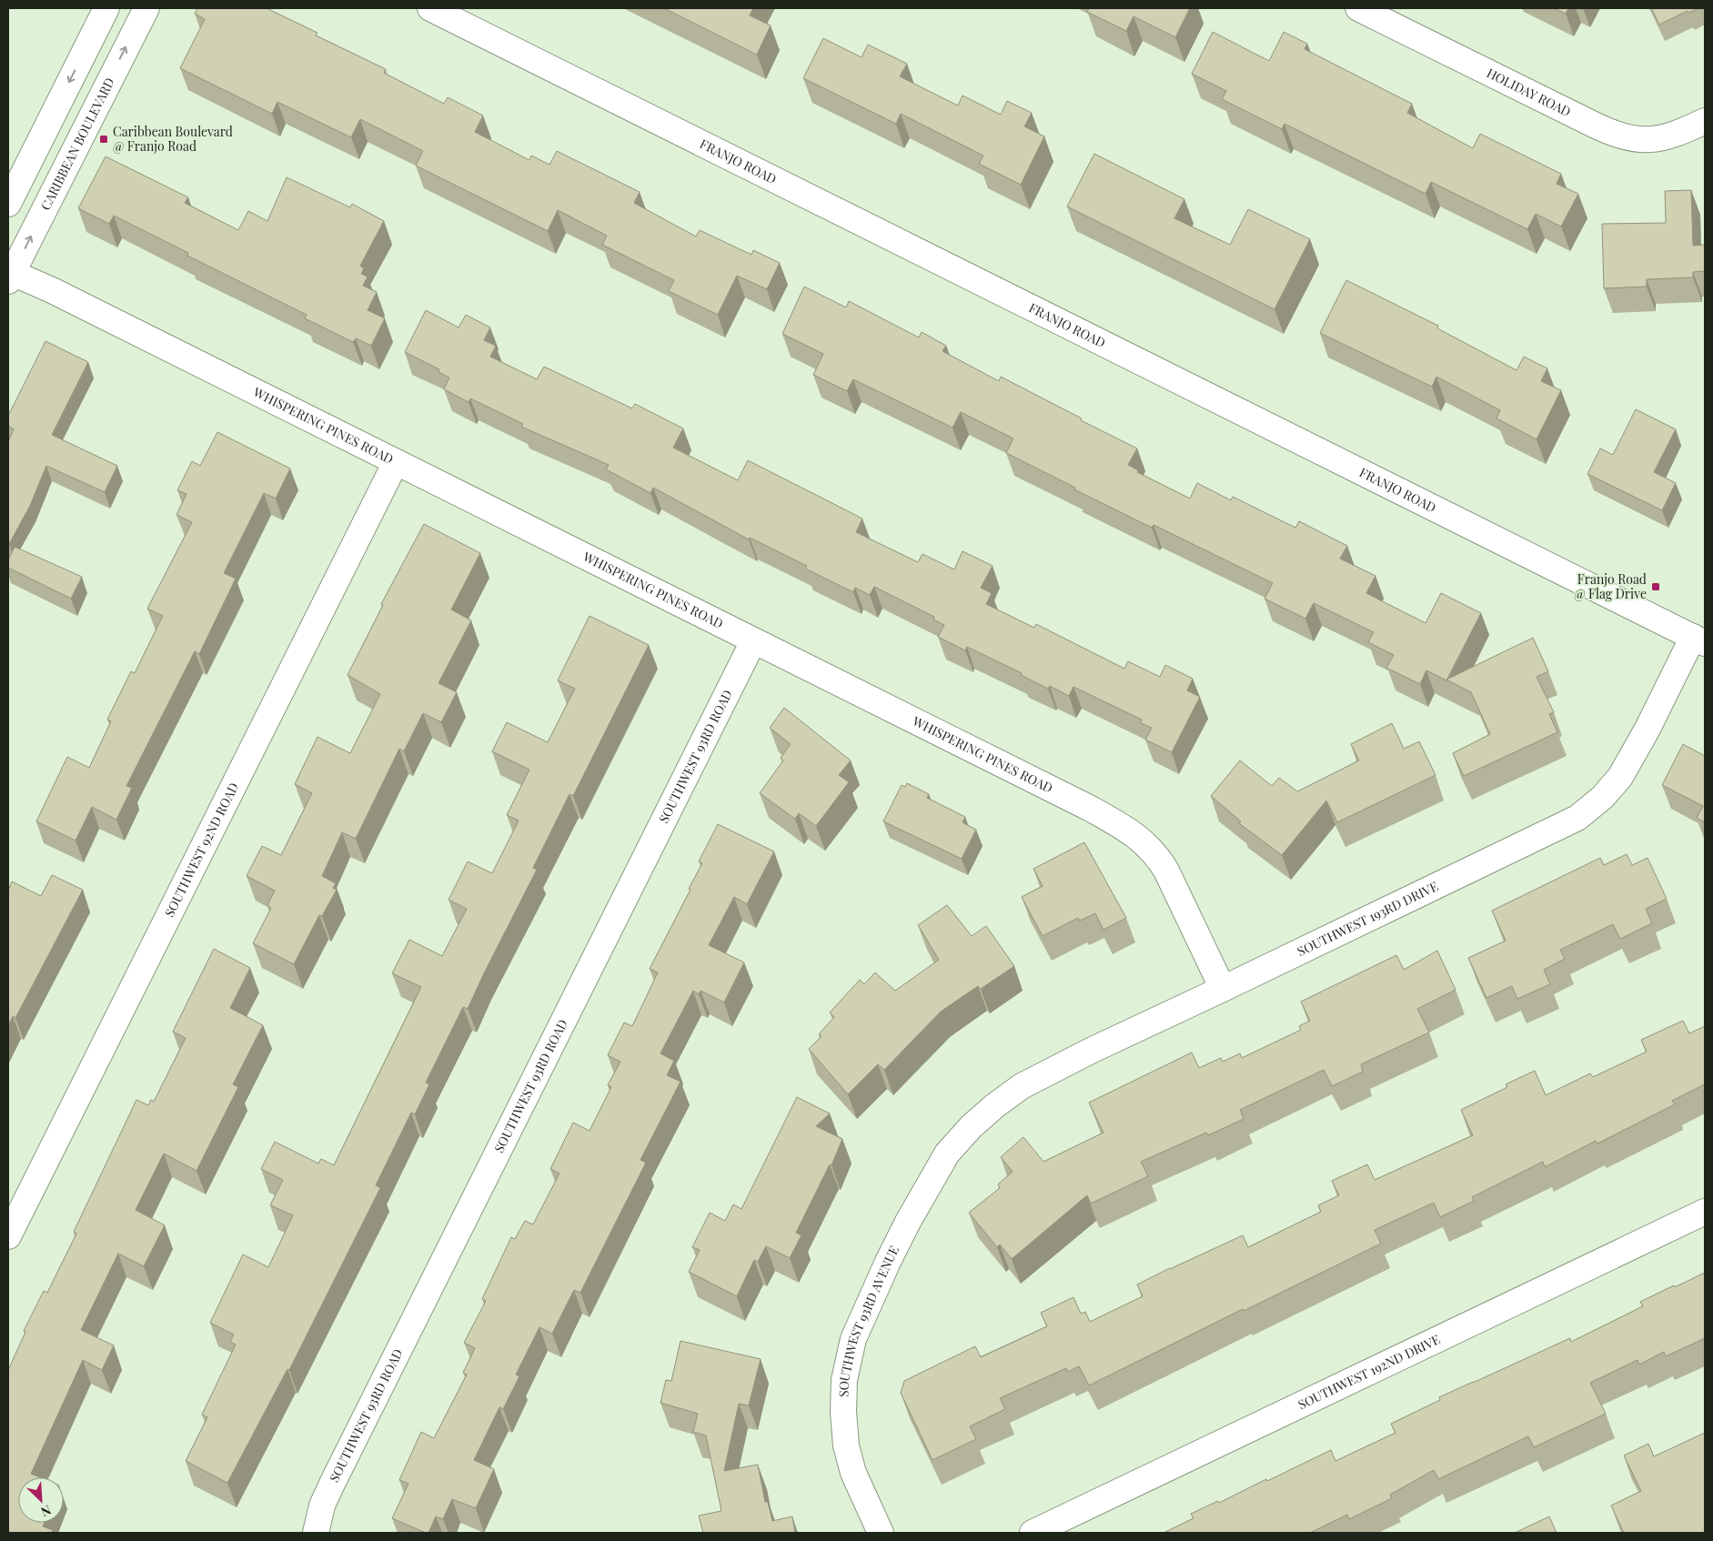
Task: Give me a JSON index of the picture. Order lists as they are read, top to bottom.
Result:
{
  "streets": {
    "street": [
      "HOLIDAY ROAD",
      "CARIBBEAN BOULEVARD",
      "FRANJO ROAD",
      "WHISPERING PINES ROAD",
      "SOUTHWEST 93RD ROAD",
      "SOUTHWEST 92ND ROAD",
      "SOUTHWEST 193RD DRIVE",
      "SOUTHWEST 93RD AVENUE",
      "SOUTHWEST 192ND DRIVE"
    ]
  },
  "crossings": [
    ["CARIBBEAN BOULEVARD", "WHISPERING PINES ROAD"],
    ["FRANJO ROAD", "SOUTHWEST 193RD DRIVE"],
    ["WHISPERING PINES ROAD", "SOUTHWEST 93RD ROAD"],
    ["WHISPERING PINES ROAD", "SOUTHWEST 92ND ROAD"],
    ["WHISPERING PINES ROAD", "SOUTHWEST 193RD DRIVE"],
    ["SOUTHWEST 193RD DRIVE", "SOUTHWEST 93RD AVENUE"]
  ],
  "places": {
    "transit": ["Caribbean Boulevard @ Franjo Road", "Franjo Road @ Flag Drive"]
  },
  "north": "bottom right"
}
